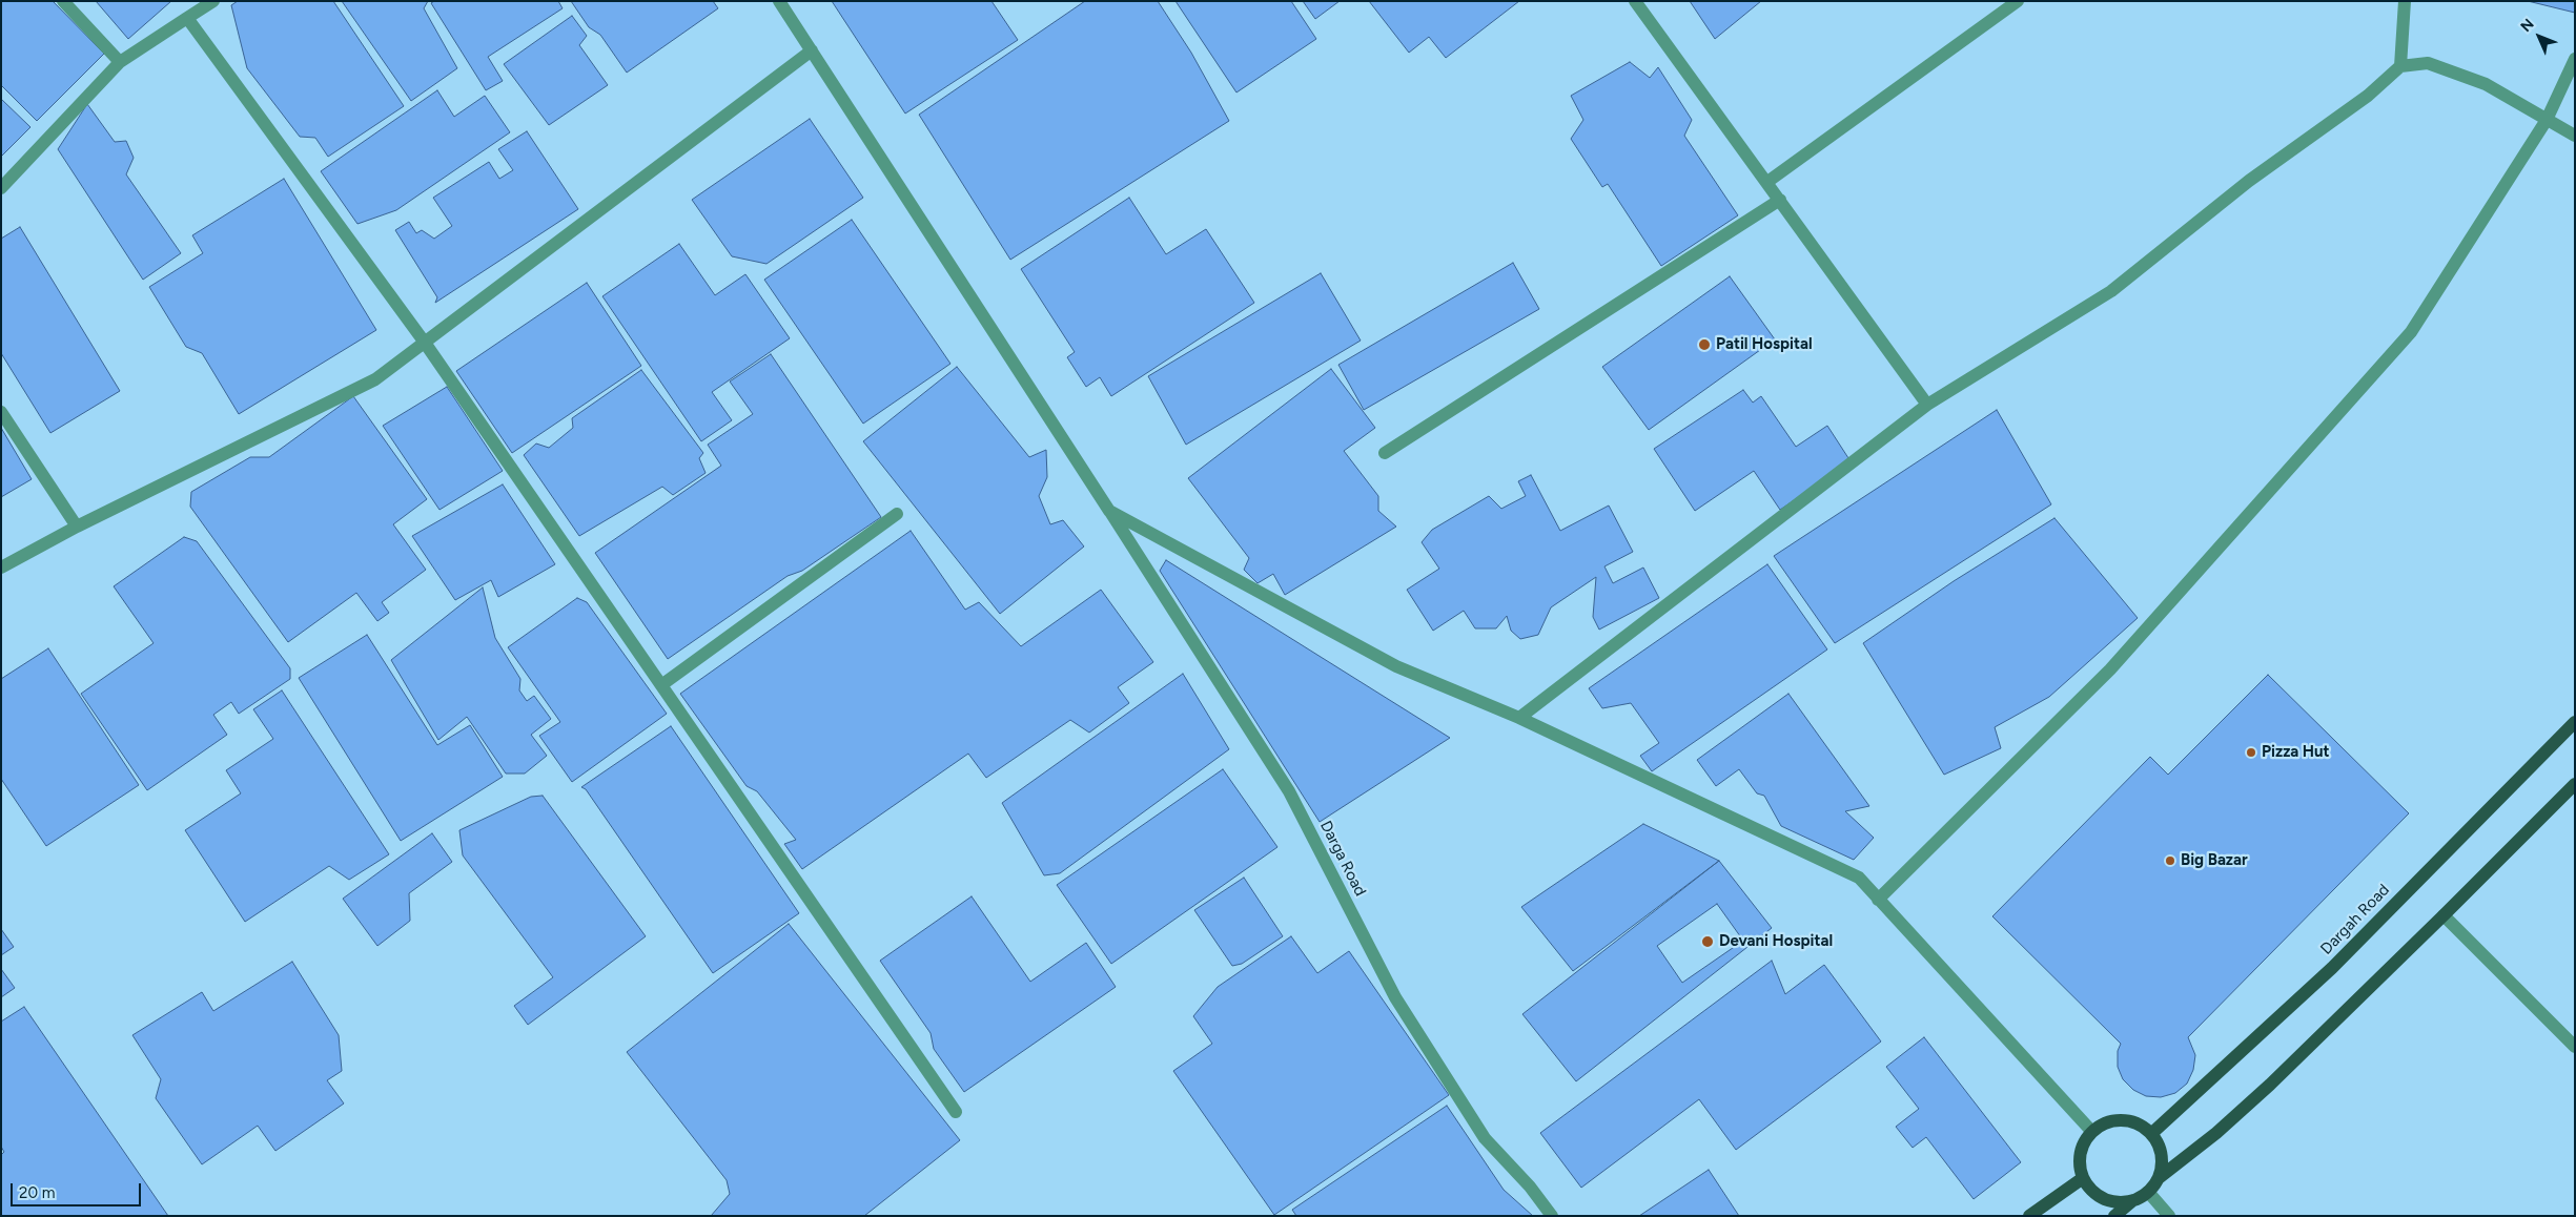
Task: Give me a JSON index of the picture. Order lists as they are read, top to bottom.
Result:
{
  "streets": {
    "main road": ["Dargah Road"],
    "street": ["Darga Road"]
  },
  "places": [
    "Patil Hospital",
    "Pizza Hut",
    "Big Bazar",
    "Devani Hospital"
  ],
  "scale_bar": "20 m",
  "north": "top left"
}
